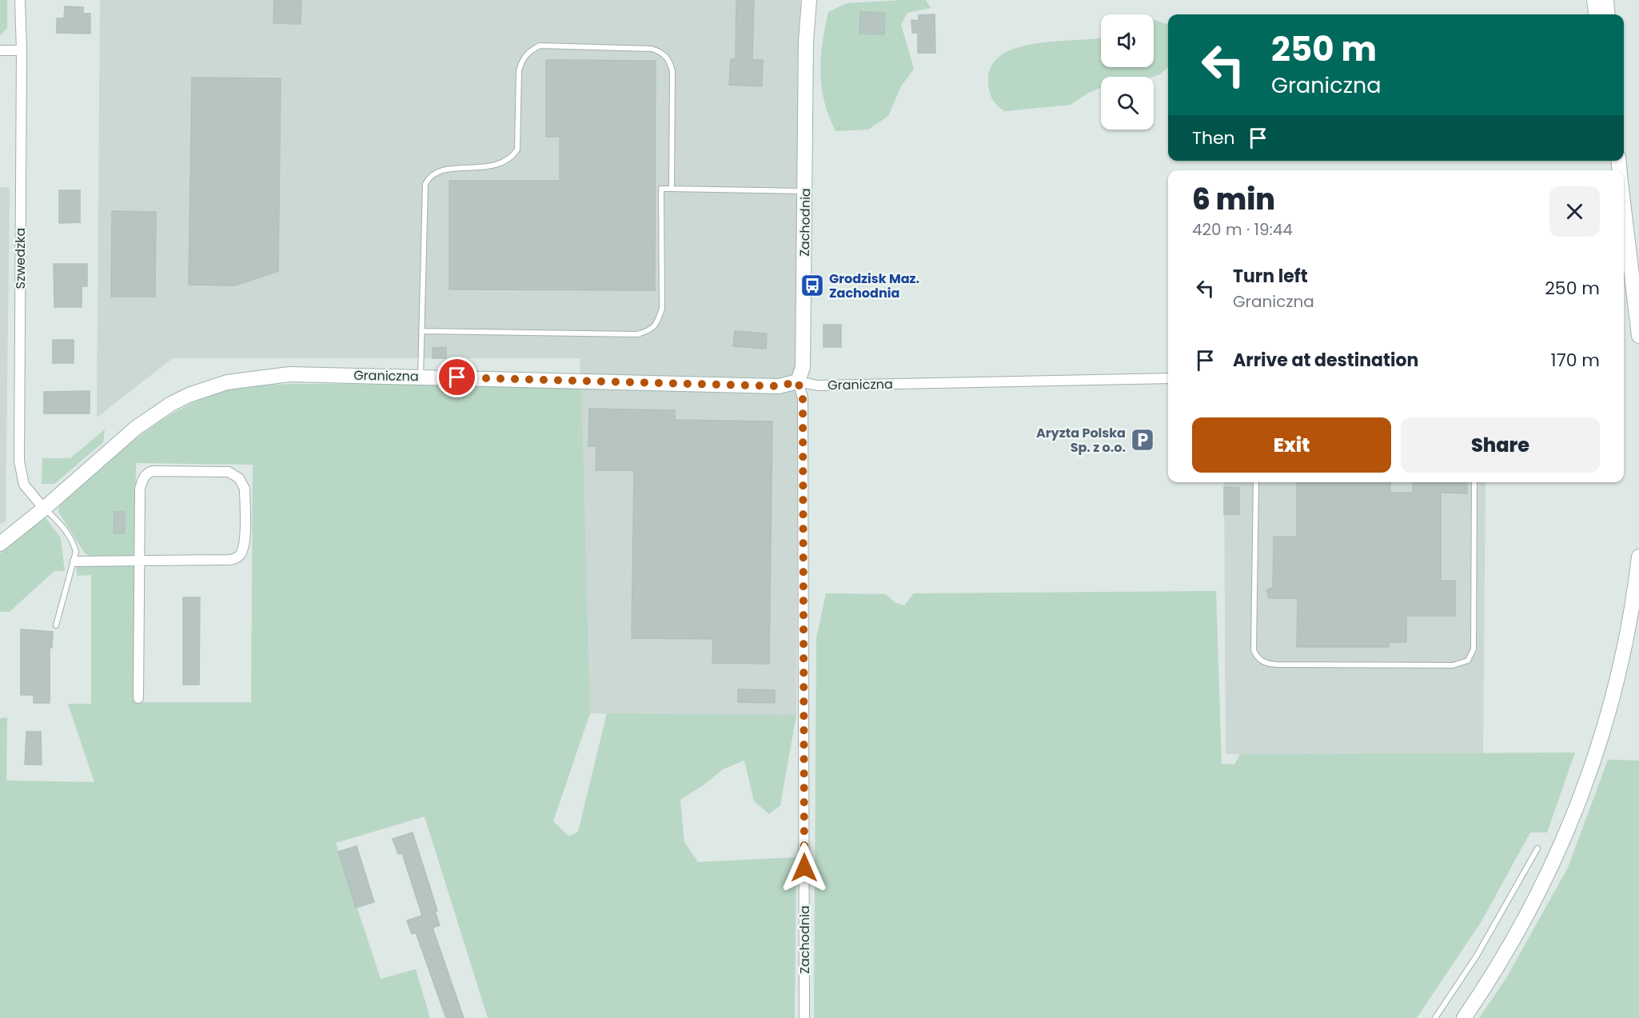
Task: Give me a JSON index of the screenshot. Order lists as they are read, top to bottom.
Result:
{
  "streets": {
    "street": ["Zachodnia", "Szwedzka", "Graniczna"]
  },
  "crossings": [
    ["Zachodnia", "Graniczna"],
    ["Szwedzka", "Graniczna"]
  ],
  "places": {
    "bus stop": ["Grodzisk Maz. Zachodnia"],
    "parking": ["Aryzta Polska Sp. z o.o."]
  },
  "page": {
    "turn": ["250 m", "Graniczna"],
    "then": "Then",
    "heading": ["6 min", "420 m · 19:44"],
    "list": [
      {
        "name": "Turn left",
        "note": "Graniczna",
        "value": "250 m"
      },
      {
        "name": "Arrive at destination",
        "value": "170 m"
      }
    ],
    "buttons": ["Exit", "Share"]
  }
}
